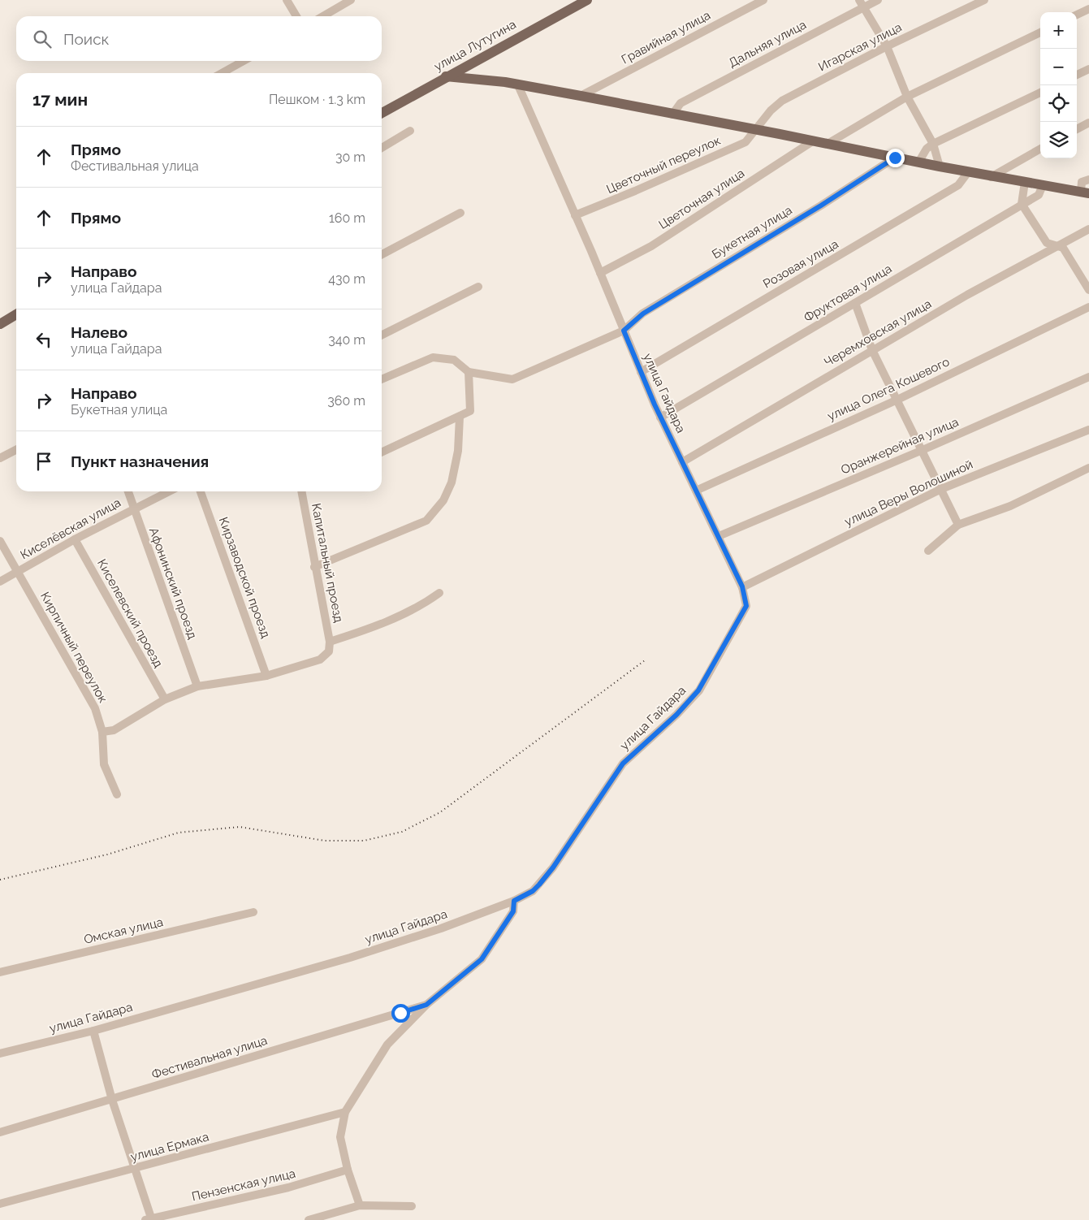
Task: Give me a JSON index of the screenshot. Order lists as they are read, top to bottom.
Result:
{
  "streets": {
    "main road": ["улица Лутугина"],
    "street": [
      "Гравийная улица",
      "Дальняя улица",
      "Игарская улица",
      "Цветочный переулок",
      "Цветочная улица",
      "Букетная улица",
      "Розовая улица",
      "Фруктовая улица",
      "Черемховская улица",
      "улица Олега Кошевого",
      "улица Гайдара",
      "Оранжерейная улица",
      "улица Веры Волошиной",
      "Киселёвская улица",
      "Капитальный проезд",
      "Кирзаводской проезд",
      "Афонинский проезд",
      "Киселевский проезд",
      "Кирпичный переулок",
      "Омская улица",
      "Фестивальная улица",
      "улица Ермака",
      "Пензенская улица"
    ]
  },
  "crossings": [
    ["Игарская улица", "Цветочный переулок"],
    ["Цветочный переулок", "улица Гайдара"],
    ["Цветочная улица", "улица Гайдара"],
    ["Букетная улица", "улица Гайдара"],
    ["Розовая улица", "улица Гайдара"],
    ["Фруктовая улица", "улица Гайдара"],
    ["Черемховская улица", "улица Гайдара"],
    ["улица Олега Кошевого", "улица Гайдара"],
    ["улица Гайдара", "Оранжерейная улица"],
    ["улица Гайдара", "улица Веры Волошиной"],
    ["Киселёвская улица", "Афонинский проезд"],
    ["Киселёвская улица", "Киселевский проезд"],
    ["Киселёвская улица", "Кирпичный переулок"]
  ],
  "page": {
    "map_buttons": ["+", "−"],
    "search": "Поиск",
    "heading": ["17 мин", "Пешком · 1.3 km"],
    "list": [
      ["Прямо", "Фестивальная улица", "30 m"],
      ["Прямо", "160 m"],
      ["Направо", "улица Гайдара", "430 m"],
      ["Налево", "улица Гайдара", "340 m"],
      ["Направо", "Букетная улица", "360 m"],
      "Пункт назначения"
    ]
  }
}
